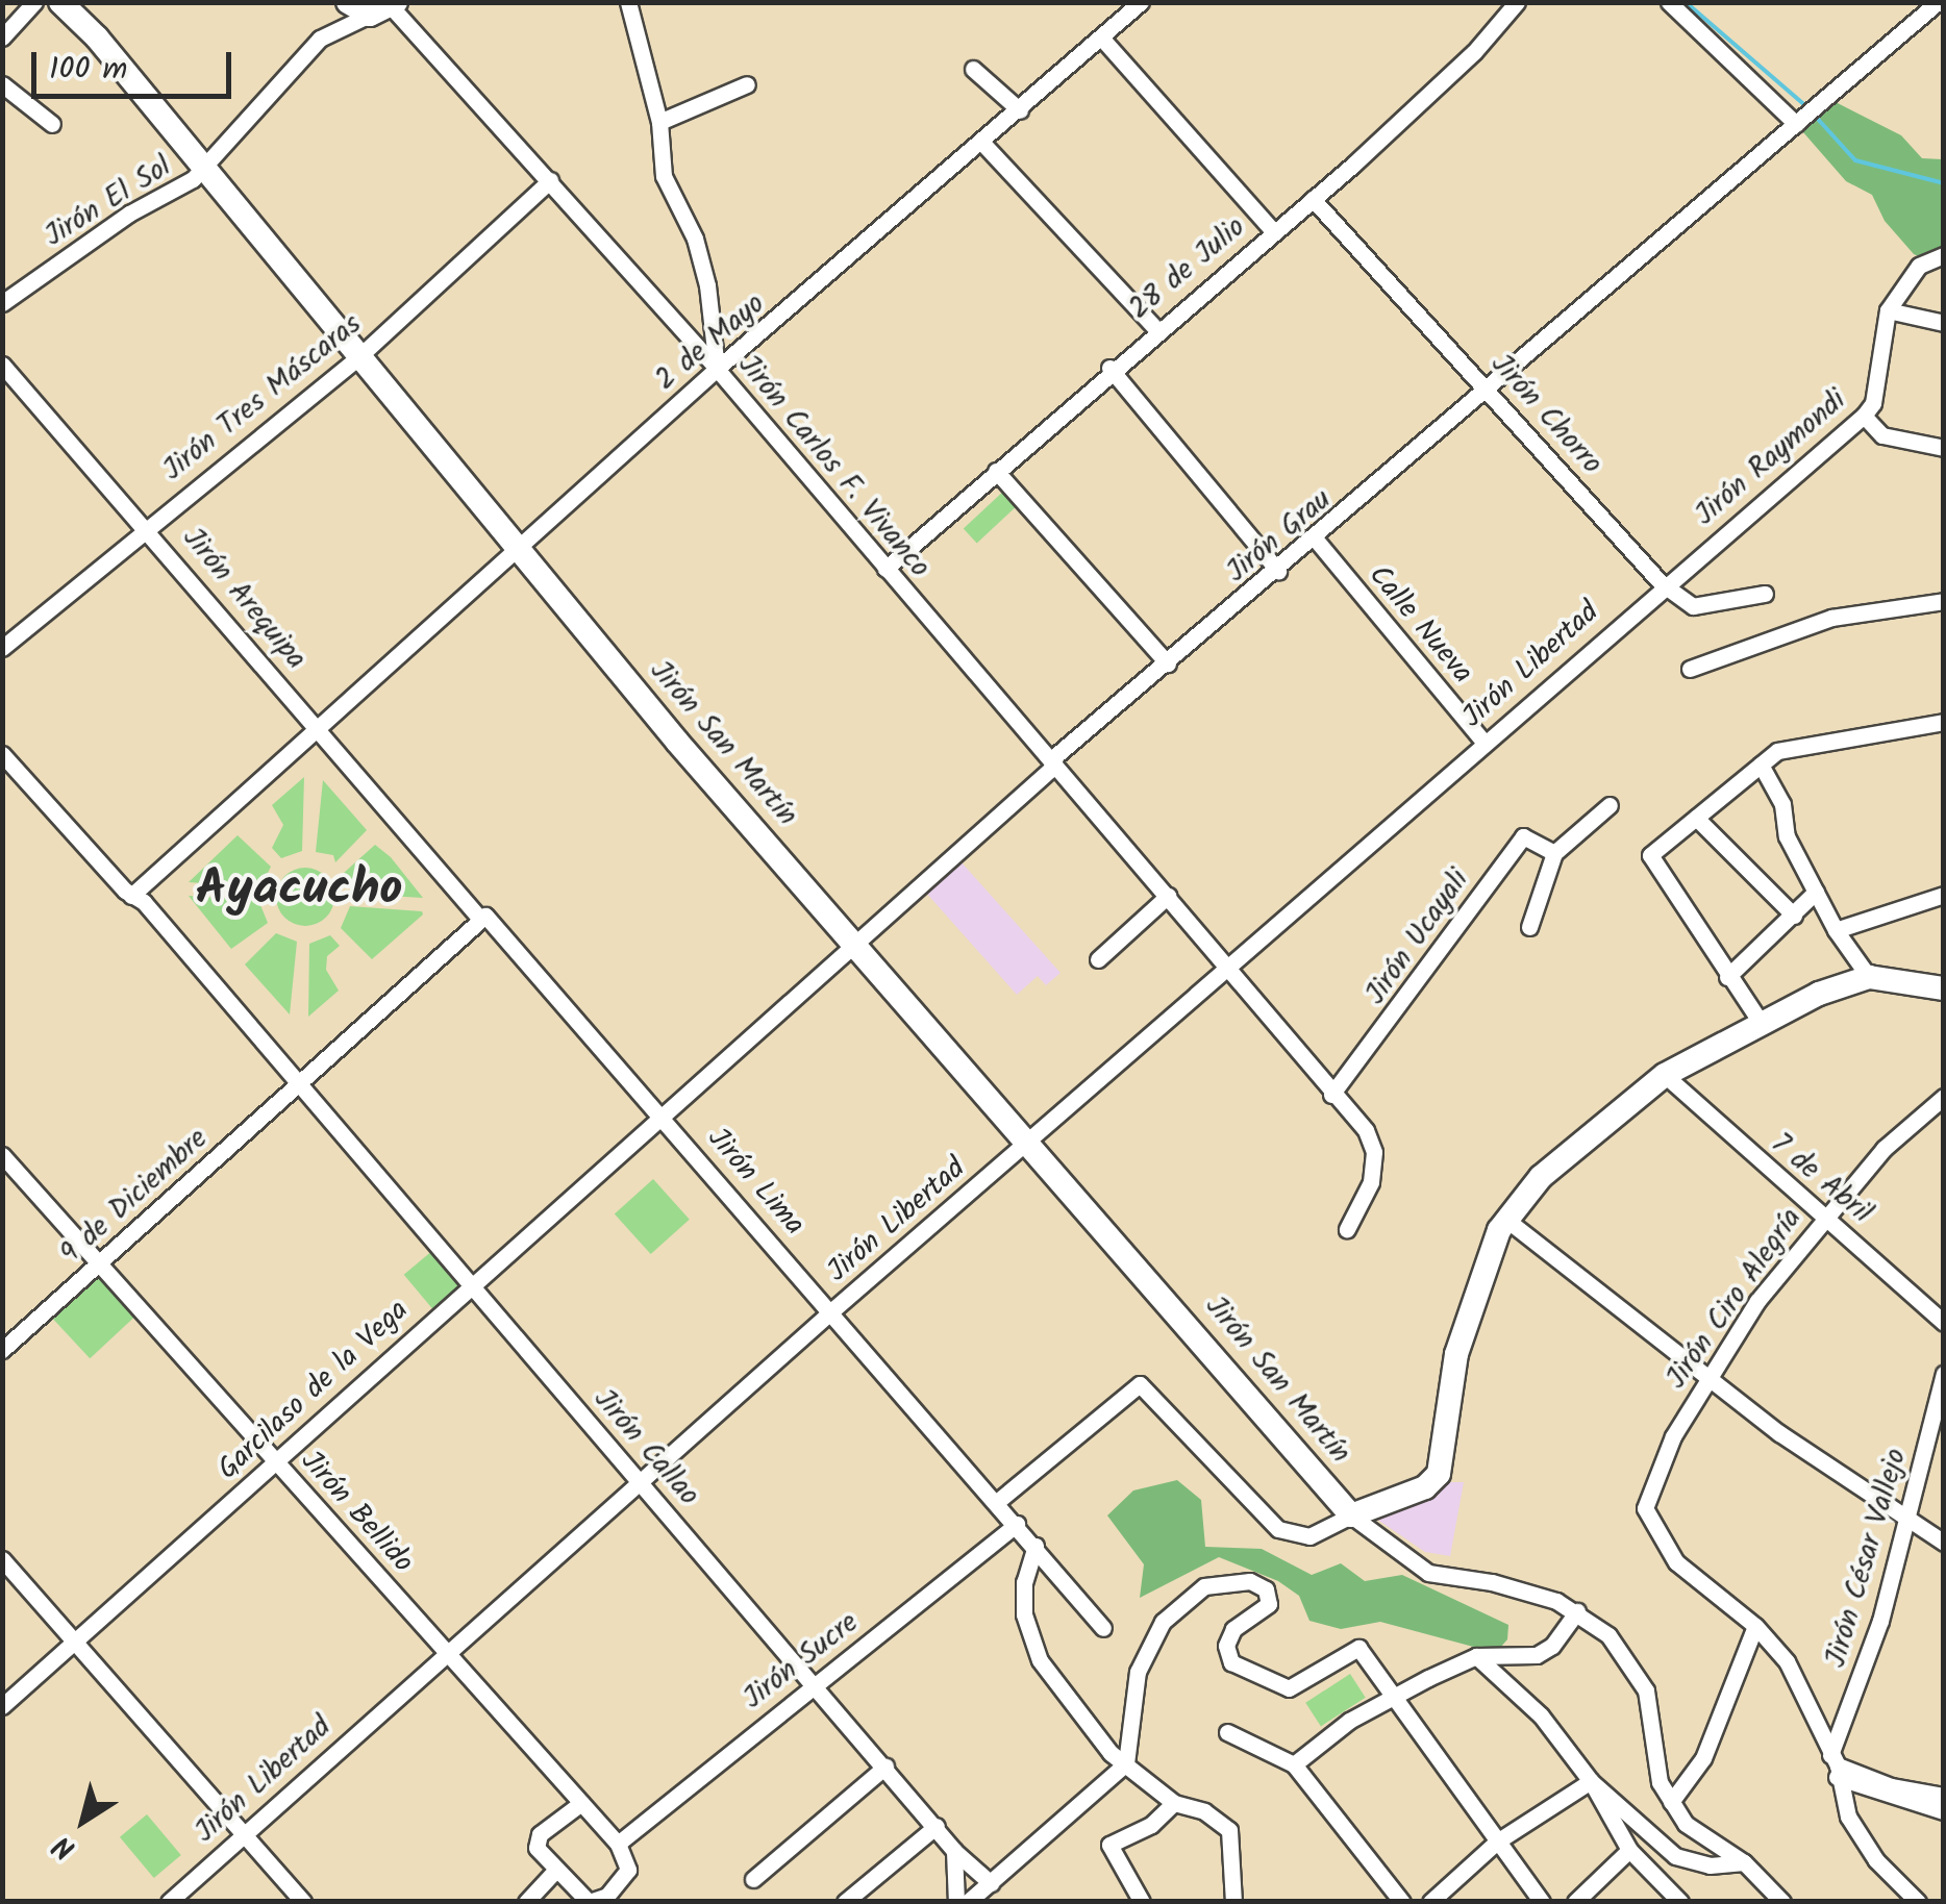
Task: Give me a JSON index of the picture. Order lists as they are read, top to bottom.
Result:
{
  "streets": {
    "street": [
      "Jirón El Sol",
      "28 de Julio",
      "2 de Mayo",
      "Jirón Tres Máscaras",
      "Jirón Chorro",
      "Jirón Raymondi",
      "Jirón Carlos F. Vivanco",
      "Jirón Grau",
      "Jirón Arequipa",
      "Calle Nueva",
      "Jirón Libertad",
      "Jirón San Martín",
      "Jirón Ucayali",
      "7 de Abril",
      "Jirón Lima",
      "9 de Diciembre",
      "Jirón Ciro Alegría",
      "Garcilaso de la Vega",
      "Jirón Callao",
      "Jirón Bellido",
      "Jirón César Vallejo",
      "Jirón Sucre"
    ]
  },
  "crossings": [
    ["Jirón El Sol", "Jirón Carlos F. Vivanco"],
    ["Jirón El Sol", "Jirón San Martín"],
    ["28 de Julio", "Jirón Chorro"],
    ["28 de Julio", "Jirón Carlos F. Vivanco"],
    ["2 de Mayo", "Jirón Carlos F. Vivanco"],
    ["2 de Mayo", "Jirón Arequipa"],
    ["2 de Mayo", "Jirón San Martín"],
    ["2 de Mayo", "Jirón Callao"],
    ["Jirón Tres Máscaras", "Jirón Carlos F. Vivanco"],
    ["Jirón Tres Máscaras", "Jirón Arequipa"],
    ["Jirón Tres Máscaras", "Jirón San Martín"],
    ["Jirón Chorro", "Jirón Raymondi"],
    ["Jirón Chorro", "Jirón Grau"],
    ["Jirón Chorro", "Jirón Libertad"],
    ["Jirón Raymondi", "Jirón Libertad"],
    ["Jirón Carlos F. Vivanco", "Jirón Grau"],
    ["Jirón Carlos F. Vivanco", "Jirón Libertad"],
    ["Jirón Grau", "Calle Nueva"],
    ["Jirón Grau", "Jirón San Martín"],
    ["Jirón Grau", "Jirón Lima"],
    ["Jirón Grau", "Garcilaso de la Vega"],
    ["Jirón Arequipa", "Jirón Lima"],
    ["Jirón Arequipa", "9 de Diciembre"],
    ["Calle Nueva", "Jirón Libertad"],
    ["Jirón Libertad", "Jirón San Martín"],
    ["Jirón Libertad", "Jirón Lima"],
    ["Jirón Libertad", "Jirón Callao"],
    ["Jirón Libertad", "Jirón Bellido"],
    ["7 de Abril", "Jirón Ciro Alegría"],
    ["Jirón Lima", "9 de Diciembre"],
    ["Jirón Lima", "Garcilaso de la Vega"],
    ["Jirón Lima", "Jirón Sucre"],
    ["9 de Diciembre", "Jirón Callao"],
    ["9 de Diciembre", "Jirón Bellido"],
    ["Garcilaso de la Vega", "Jirón Callao"],
    ["Garcilaso de la Vega", "Jirón Bellido"],
    ["Jirón Callao", "Jirón Sucre"],
    ["Jirón Bellido", "Jirón Sucre"]
  ],
  "districts": ["Ayacucho"],
  "scale_bar": "100 m",
  "north": "bottom left"
}
